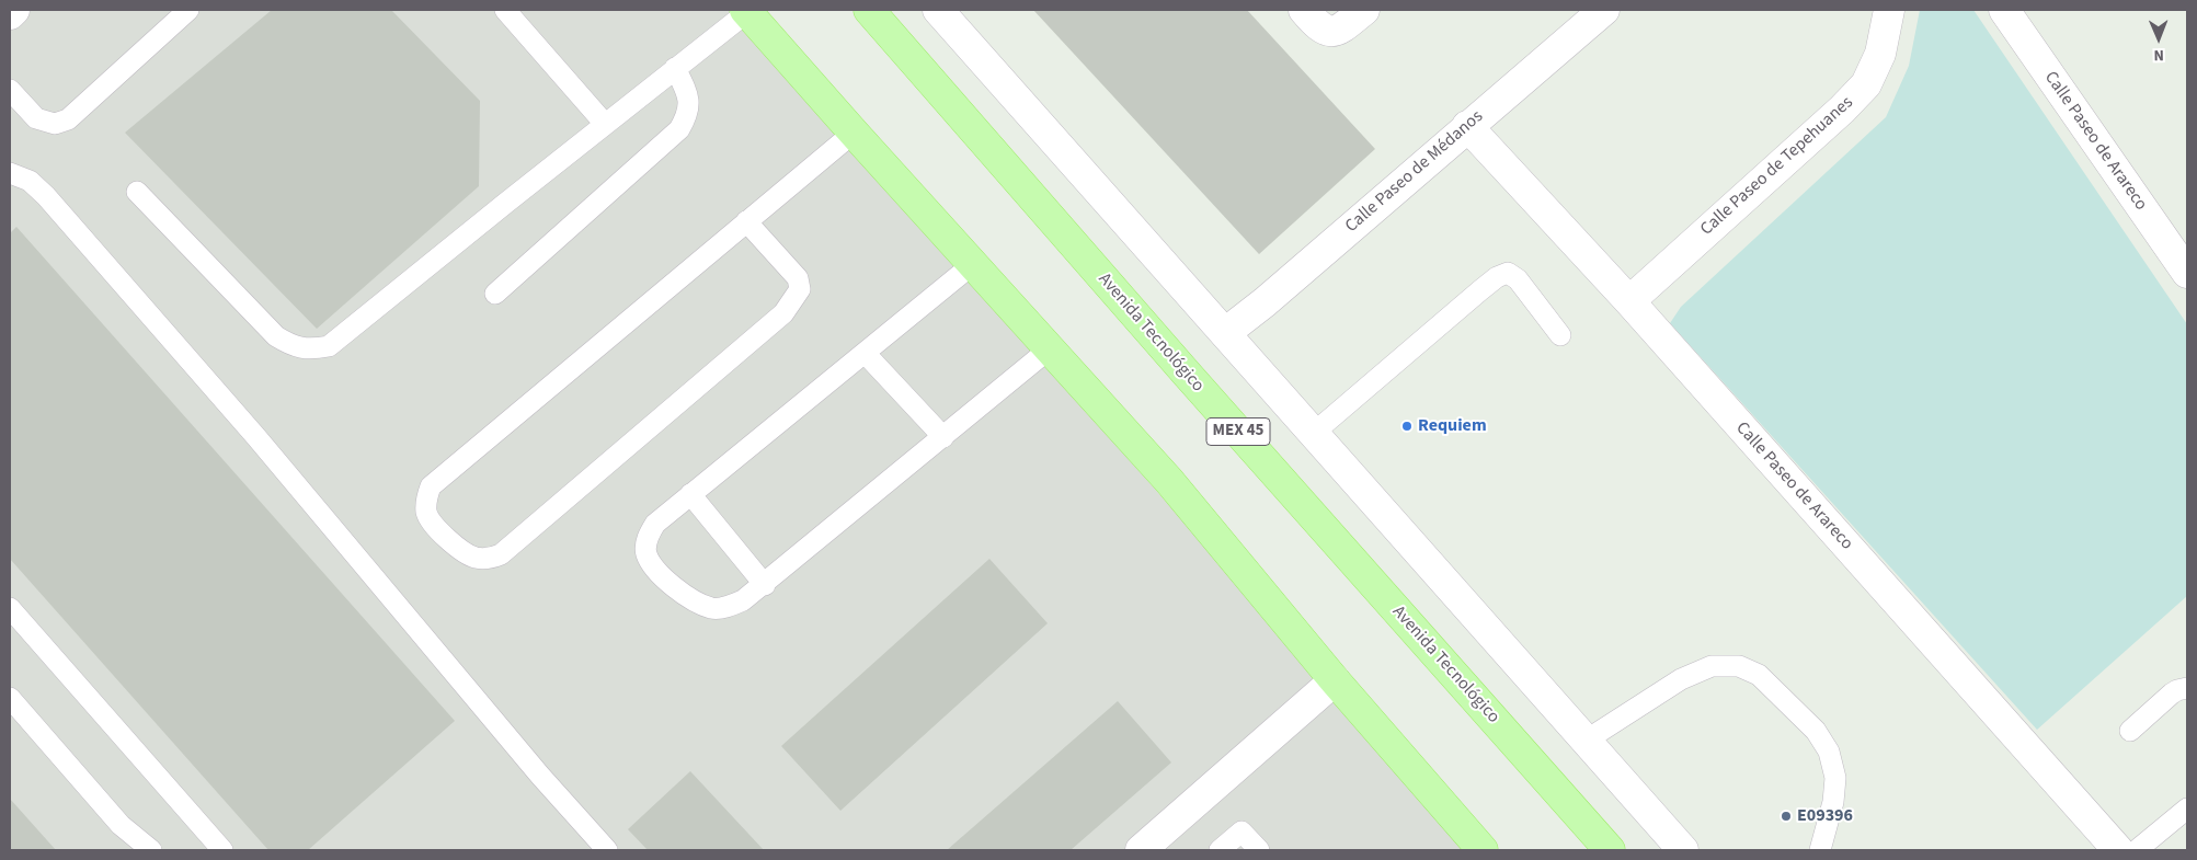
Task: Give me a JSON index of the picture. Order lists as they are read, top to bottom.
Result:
{
  "streets": {
    "main road": ["Avenida Tecnológico", "MEX 45"],
    "street": ["Calle Paseo de Arareco", "Calle Paseo de Tepehuanes", "Calle Paseo de Médanos"]
  },
  "crossings": [
    ["Calle Paseo de Arareco", "Calle Paseo de Tepehuanes"],
    ["Calle Paseo de Arareco", "Calle Paseo de Médanos"]
  ],
  "places": ["Requiem", "E09396"],
  "north": "bottom"
}
